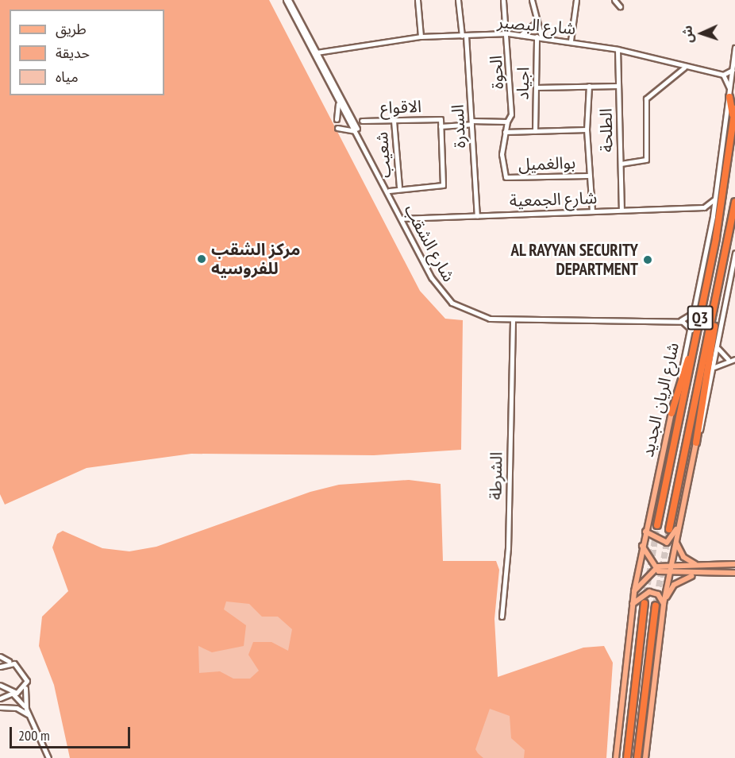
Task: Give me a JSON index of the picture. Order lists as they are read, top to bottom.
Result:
{
  "streets": {
    "highway": ["Q3", "شارع الريان الجديد"],
    "street": [
      "شارع البصير",
      "الحوة",
      "اجياد",
      "الاقواع",
      "السدرة",
      "الطلحة",
      "شعيب",
      "بوالغميل",
      "شارع الجمعية",
      "شارع الشقب",
      "الشرطة"
    ]
  },
  "crossings": [
    ["شارع البصير", "الحوة"],
    ["شارع البصير", "اجياد"],
    ["شارع البصير", "السدرة"],
    ["شارع البصير", "الطلحة"],
    ["شارع البصير", "شارع الشقب"],
    ["الحوة", "الاقواع"],
    ["الحوة", "بوالغميل"],
    ["الاقواع", "السدرة"],
    ["الاقواع", "شعيب"],
    ["الاقواع", "بوالغميل"],
    ["السدرة", "شارع الجمعية"],
    ["الطلحة", "شارع الجمعية"],
    ["شارع الجمعية", "شارع الشقب"],
    ["شارع الشقب", "شارع الريان الجديد"],
    ["شارع الشقب", "الشرطة"]
  ],
  "places": ["مركز الشقب للفروسيه", "AL RAYYAN SECURITY DEPARTMENT"],
  "legend": ["طريق", "حديقة", "مياه"],
  "scale_bar": "200 m",
  "north": "left"
}
